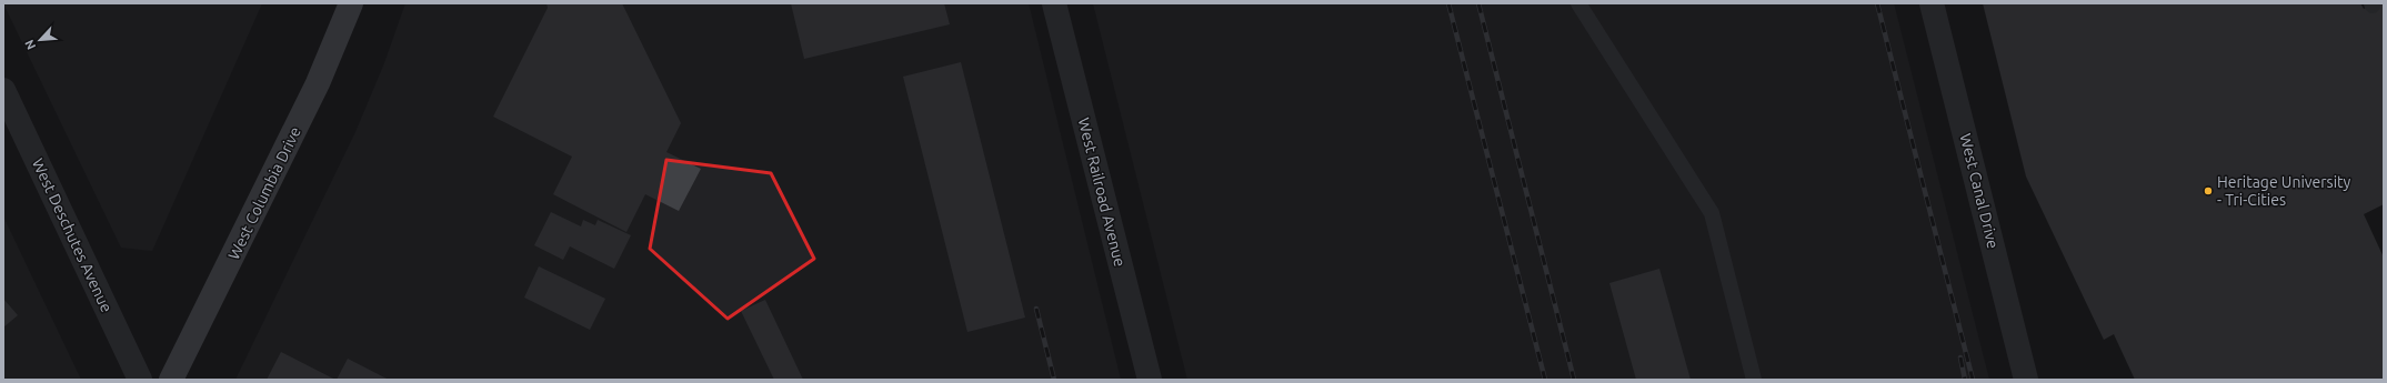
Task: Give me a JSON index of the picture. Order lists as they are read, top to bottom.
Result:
{
  "streets": {
    "main road": ["West Columbia Drive"],
    "street": ["West Canal Drive", "West Railroad Avenue", "West Deschutes Avenue"]
  },
  "places": ["Heritage University - Tri-Cities"],
  "north": "bottom left"
}
